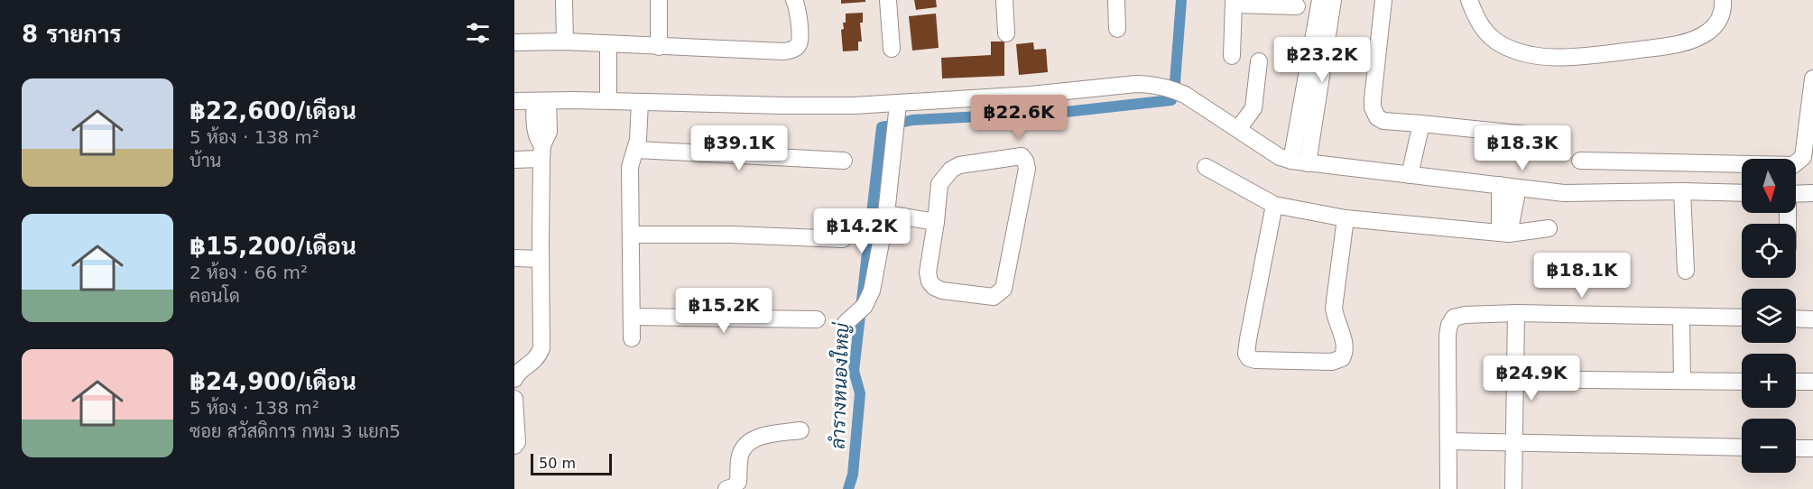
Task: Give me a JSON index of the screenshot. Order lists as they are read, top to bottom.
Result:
{
  "water": ["ลำรางหนองใหญ่"],
  "scale_bar": "50 m",
  "north": "bottom",
  "page": {
    "heading": "8 รายการ",
    "price": [
      "฿23.2K",
      "฿22.6K",
      "฿39.1K",
      "฿18.3K",
      "฿14.2K",
      "฿18.1K",
      "฿15.2K",
      "฿24.9K"
    ],
    "list": [
      {
        "name": "฿22,600/เดือน",
        "note": "5 ห้อง · 138 m² · บ้าน"
      },
      {
        "name": "฿15,200/เดือน",
        "note": "2 ห้อง · 66 m² · คอนโด"
      },
      {
        "name": "฿24,900/เดือน",
        "note": "5 ห้อง · 138 m² · ซอย สวัสดิการ กทม 3 แยก5"
      }
    ],
    "map_buttons": ["+", "−"],
    "scale": "50 m"
  }
}
